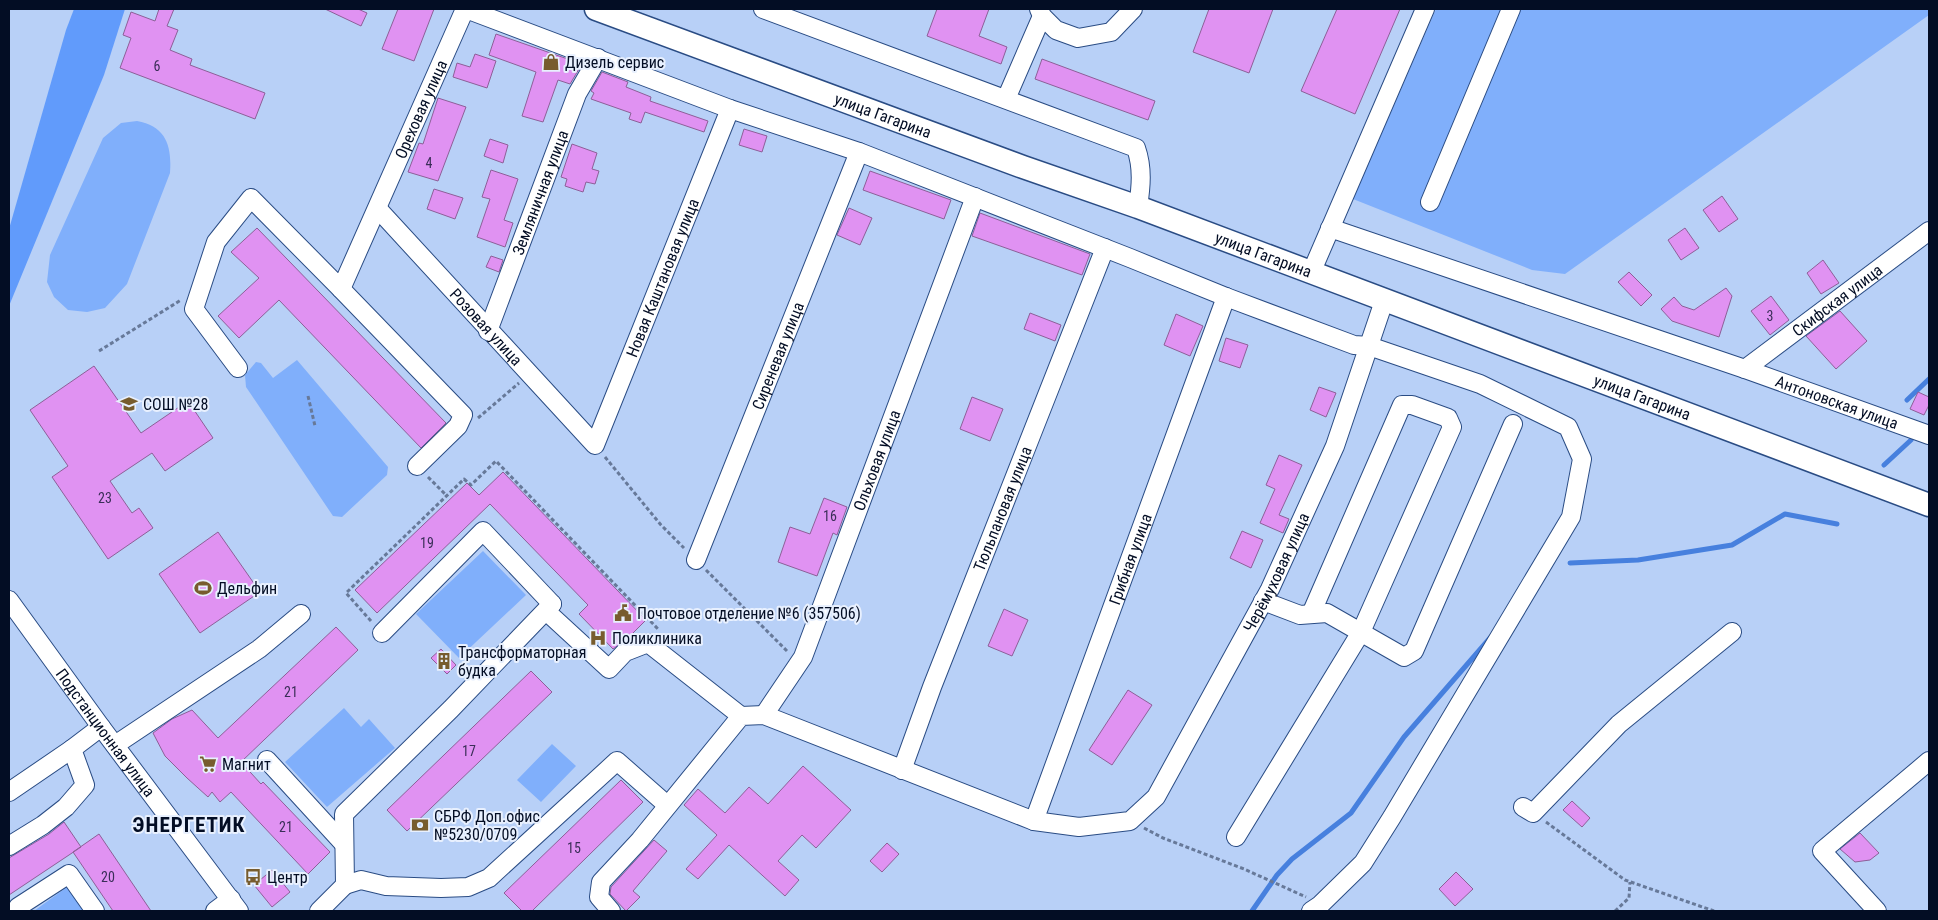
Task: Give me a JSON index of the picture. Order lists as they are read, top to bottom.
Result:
{
  "streets": {
    "main road": ["улица Гагарина"],
    "street": [
      "Ореховая улица",
      "Земляничная улица",
      "Новая Каштановая улица",
      "Скифская улица",
      "Розовая улица",
      "Сиреневая улица",
      "Антоновская улица",
      "Ольховая улица",
      "Тюльпановая улица",
      "Грибная улица",
      "Черёмуховая улица",
      "Подстанционная улица"
    ]
  },
  "crossings": [
    ["Ореховая улица", "Розовая улица"],
    ["улица Гагарина", "Черёмуховая улица"],
    ["Земляничная улица", "Розовая улица"],
    ["Новая Каштановая улица", "Розовая улица"],
    ["Скифская улица", "Антоновская улица"]
  ],
  "districts": ["ЭНЕРГЕТИК"],
  "places": {
    "shop": ["Дизель сервис"],
    "school or university": ["СОШ №28"],
    "sports": ["Дельфин"],
    "public building": ["Почтовое отделение №6 (357506)"],
    "hospital": ["Поликлиника"],
    "building": ["Трансформаторная будка"],
    "supermarket": ["Магнит"],
    "bank": ["СБРФ Доп.офис №5230/0709"],
    "bus stop": ["Центр"]
  },
  "house_numbers": [
    "6",
    "4",
    "3",
    "23",
    "16",
    "19",
    "21",
    "17",
    "21",
    "15",
    "20"
  ]
}
